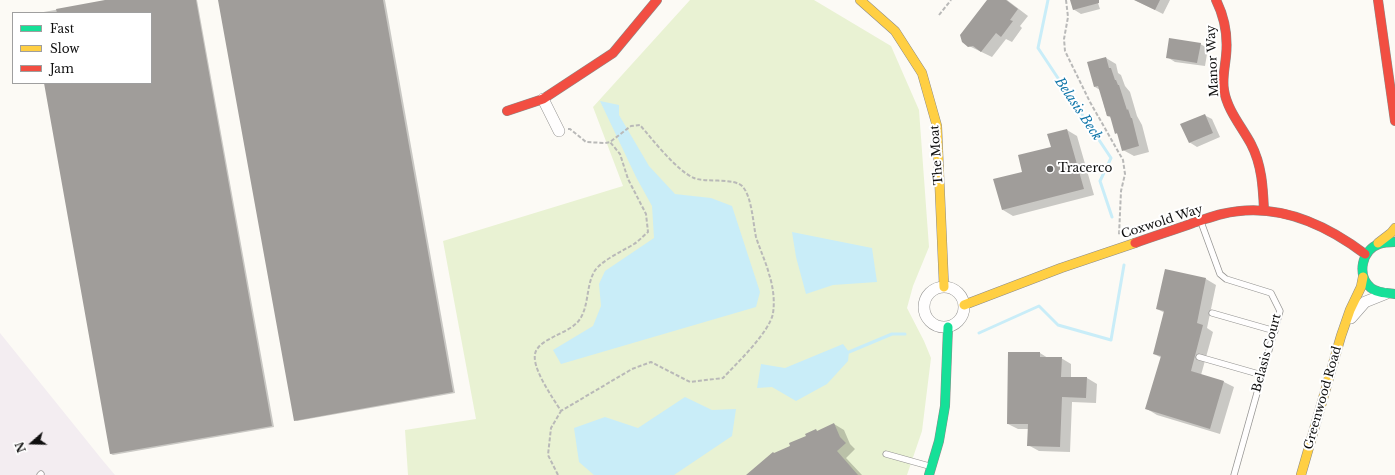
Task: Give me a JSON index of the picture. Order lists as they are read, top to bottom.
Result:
{
  "streets": {
    "street": [
      "Manor Way",
      "The Moat",
      "Coxwold Way",
      "Greenwood Road"
    ],
    "lane": ["Belasis Court"]
  },
  "crossings": [
    ["Manor Way", "Coxwold Way"],
    ["The Moat", "Coxwold Way"],
    ["Coxwold Way", "Belasis Court"],
    ["Coxwold Way", "Greenwood Road"]
  ],
  "water": ["Belasis Beck"],
  "places": ["Tracerco"],
  "legend": ["Fast", "Slow", "Jam"],
  "north": "left"
}
